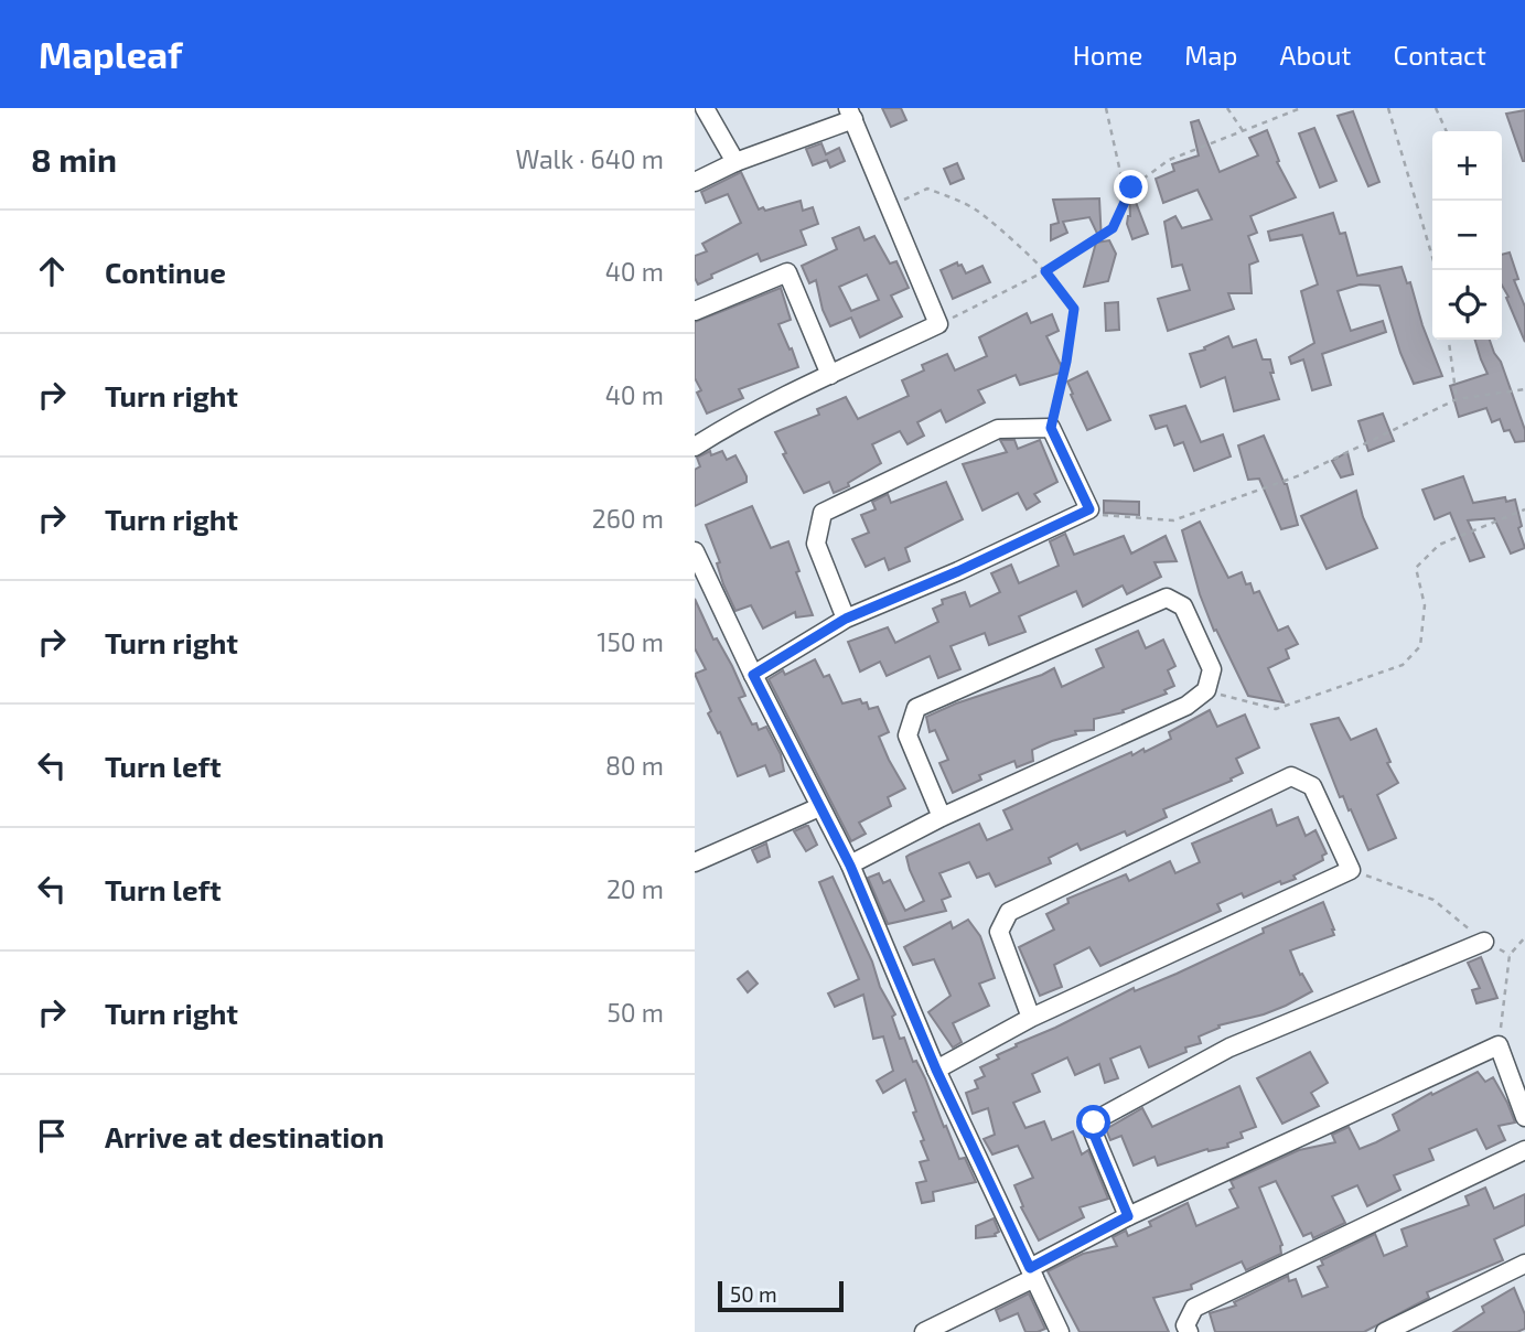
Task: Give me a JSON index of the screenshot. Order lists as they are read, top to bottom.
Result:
{
  "scale_bar": "50 m",
  "page": {
    "header": "Mapleaf",
    "nav": [
      "Home",
      "Map",
      "About",
      "Contact"
    ],
    "heading": ["8 min", "Walk · 640 m"],
    "map_buttons": ["+", "−"],
    "list": [
      ["Continue", "40 m"],
      ["Turn right", "40 m"],
      ["Turn right", "260 m"],
      ["Turn right", "150 m"],
      ["Turn left", "80 m"],
      ["Turn left", "20 m"],
      ["Turn right", "50 m"],
      "Arrive at destination"
    ],
    "scale": "50 m"
  }
}
